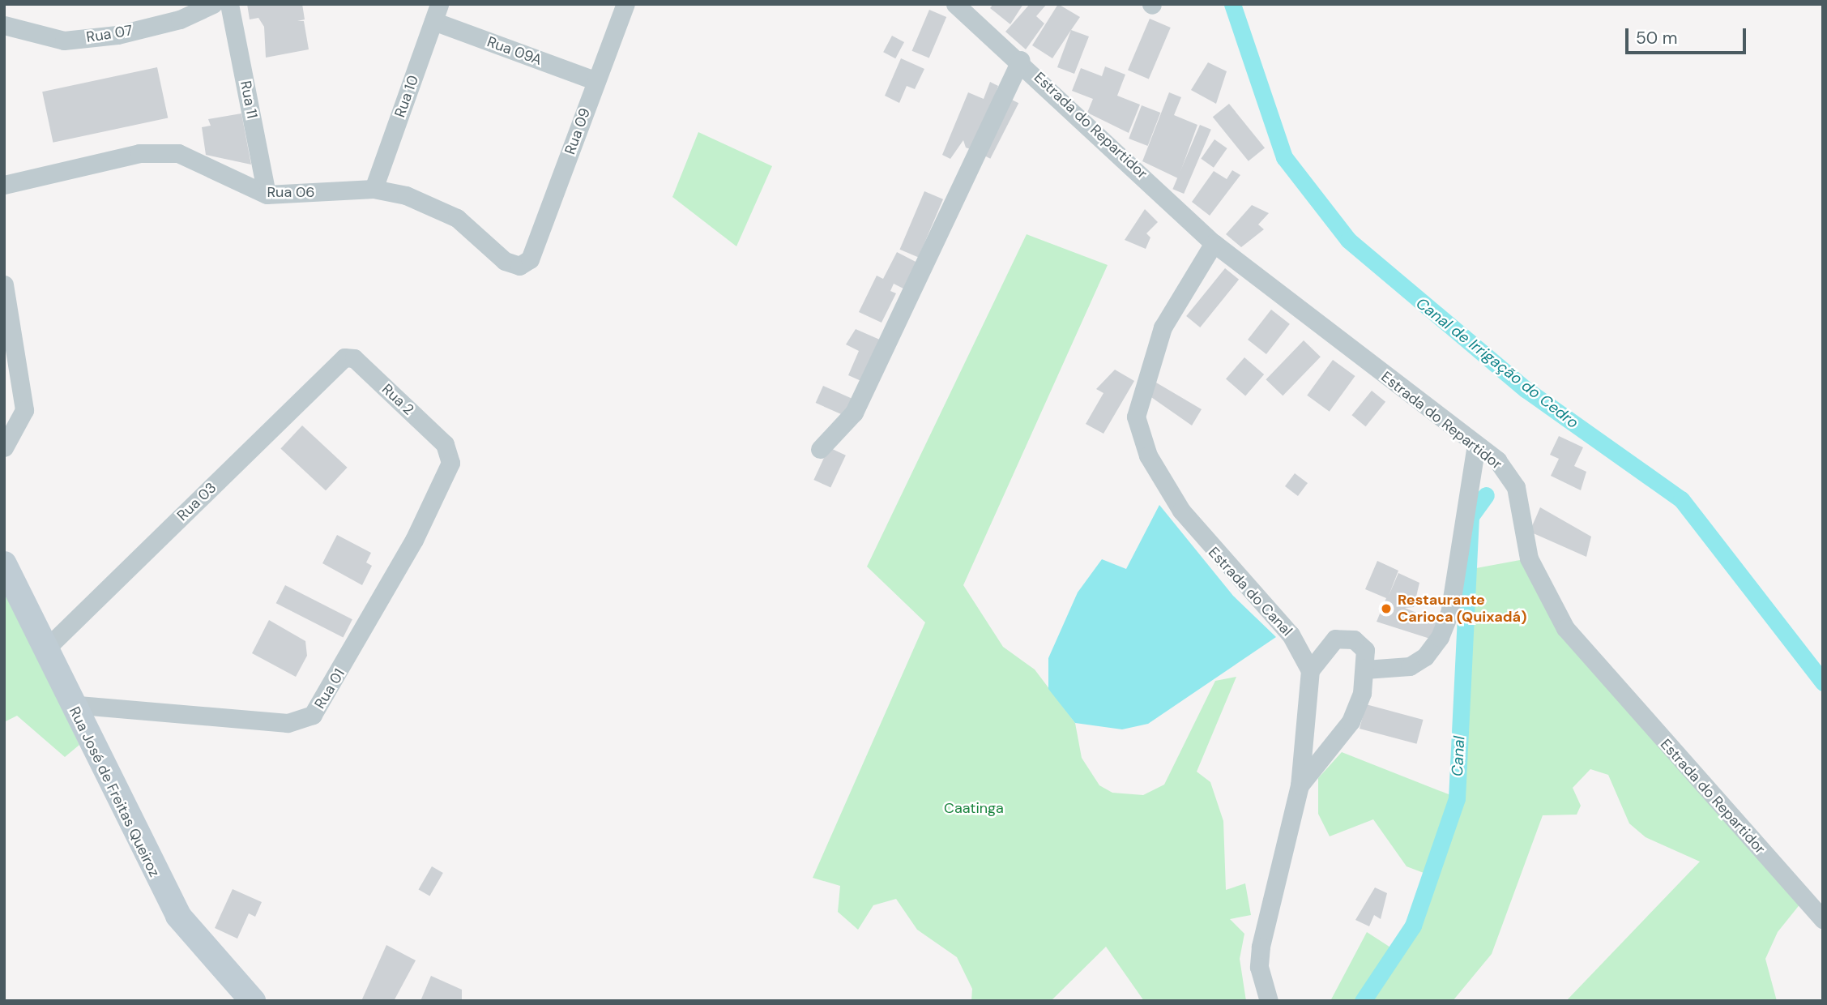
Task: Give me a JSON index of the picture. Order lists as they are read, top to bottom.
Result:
{
  "streets": {
    "main road": ["Rua José de Freitas Queiroz"],
    "street": [
      "Rua 07",
      "Rua 09A",
      "Rua 10",
      "Rua 11",
      "Estrada do Repartidor",
      "Rua 09",
      "Rua 06",
      "Rua 2",
      "Rua 03",
      "Estrada do Canal",
      "Rua 01"
    ]
  },
  "crossings": [
    ["Rua 09A", "Rua 10"],
    ["Rua 09A", "Rua 09"],
    ["Rua 10", "Rua 06"],
    ["Rua 11", "Rua 06"],
    ["Estrada do Repartidor", "Estrada do Canal"],
    ["Rua 09", "Rua 06"],
    ["Rua 2", "Rua 03"],
    ["Rua 2", "Rua 01"],
    ["Rua 03", "Rua José de Freitas Queiroz"],
    ["Rua 01", "Rua José de Freitas Queiroz"]
  ],
  "water": ["Canal de Irrigação do Cedro", "Canal"],
  "parks": ["Caatinga"],
  "places": ["Restaurante Carioca (Quixadá)"],
  "scale_bar": "50 m"
}
